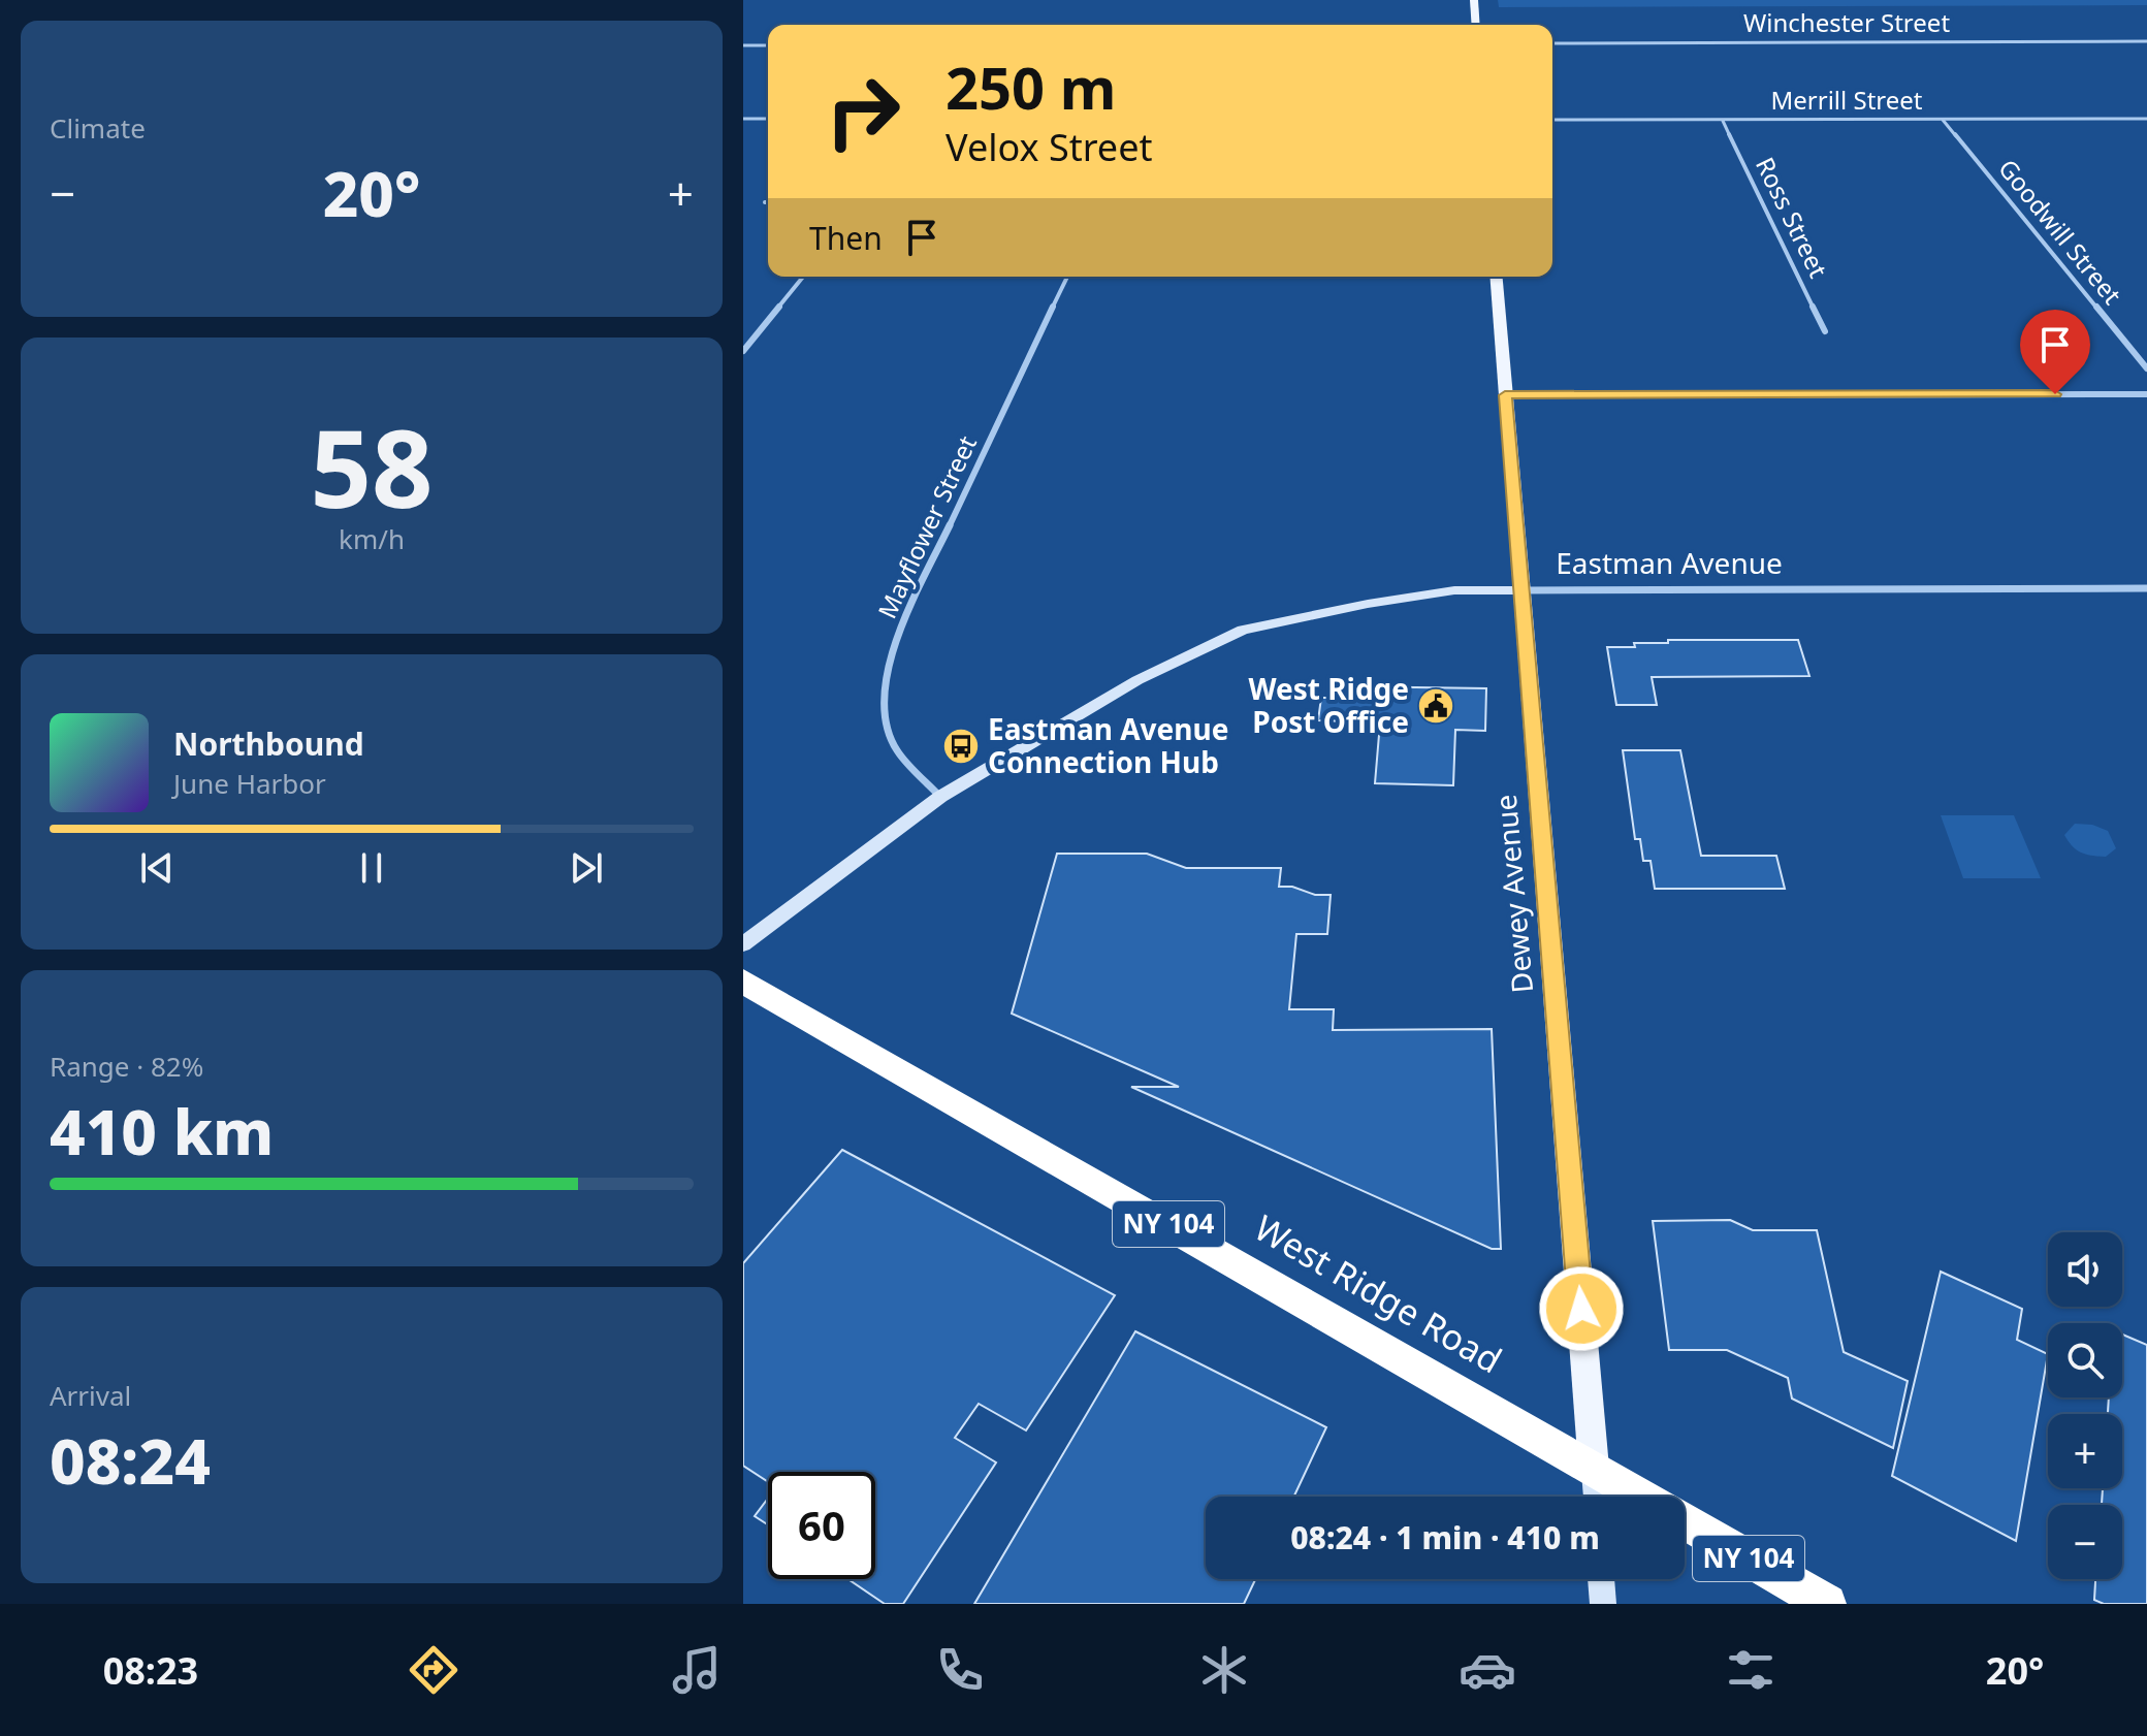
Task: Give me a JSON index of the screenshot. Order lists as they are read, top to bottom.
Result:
{
  "streets": {
    "highway": ["NY 104", "West Ridge Road"],
    "main road": ["Dewey Avenue"],
    "street": [
      "Winchester Street",
      "Merrill Street",
      "Ross Street",
      "Goodwill Street",
      "Mayflower Street",
      "Eastman Avenue"
    ]
  },
  "crossings": [
    ["Merrill Street", "Ross Street"],
    ["Merrill Street", "Goodwill Street"],
    ["Mayflower Street", "Eastman Avenue"],
    ["Eastman Avenue", "Dewey Avenue"],
    ["Dewey Avenue", "West Ridge Road"]
  ],
  "places": {
    "public building": ["West Ridge Post Office"],
    "bus stop": ["Eastman Avenue Connection Hub"]
  },
  "page": {
    "tile": [
      "Climate",
      ["58", "km/h"],
      ["Range · 82%", "410 km"],
      ["Arrival", "08:24"]
    ],
    "turn": ["250 m", "Velox Street"],
    "heat": ["−", "20°", "+"],
    "then": "Then",
    "song": ["Northbound", "June Harbor"],
    "map_buttons": ["+", "−"],
    "limit": "60",
    "trip": "08:24 · 1 min · 410 m",
    "tabs": ["08:23", "20°"]
  }
}
